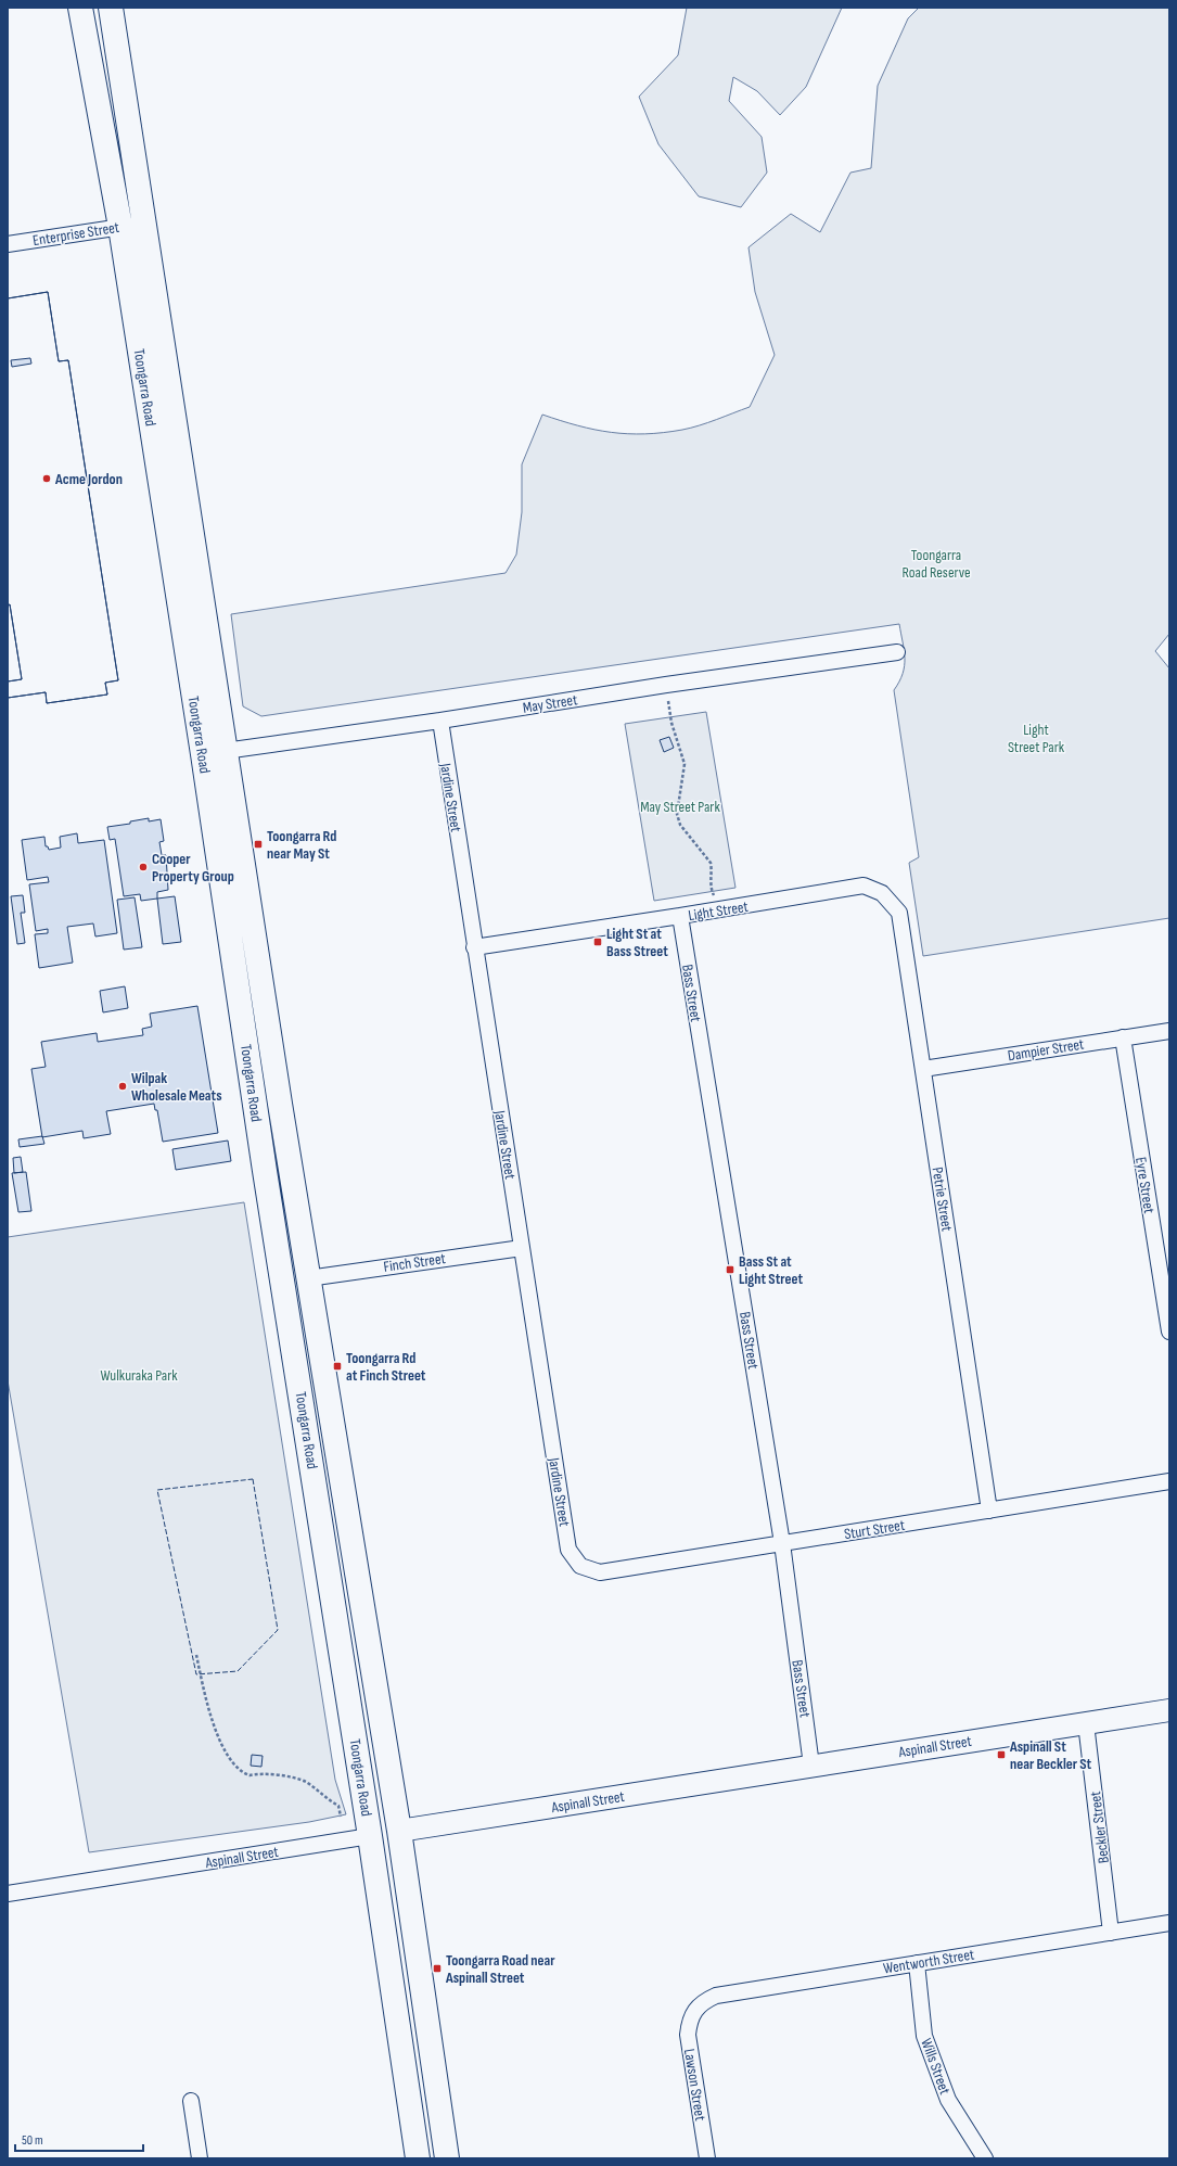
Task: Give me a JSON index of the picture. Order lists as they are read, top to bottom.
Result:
{
  "streets": {
    "main road": ["Toongarra Road", "Aspinall Street"],
    "street": [
      "Enterprise Street",
      "May Street",
      "Jardine Street",
      "Light Street",
      "Bass Street",
      "Dampier Street",
      "Eyre Street",
      "Petrie Street",
      "Finch Street",
      "Sturt Street",
      "Beckler Street",
      "Wentworth Street",
      "Wills Street",
      "Lawson Street"
    ]
  },
  "crossings": [
    ["Enterprise Street", "Toongarra Road"],
    ["Toongarra Road", "May Street"],
    ["Toongarra Road", "Finch Street"],
    ["Toongarra Road", "Aspinall Street"],
    ["May Street", "Jardine Street"],
    ["Jardine Street", "Light Street"],
    ["Jardine Street", "Finch Street"],
    ["Jardine Street", "Sturt Street"],
    ["Light Street", "Bass Street"],
    ["Light Street", "Petrie Street"],
    ["Bass Street", "Sturt Street"],
    ["Bass Street", "Aspinall Street"],
    ["Dampier Street", "Eyre Street"],
    ["Dampier Street", "Petrie Street"],
    ["Petrie Street", "Sturt Street"],
    ["Aspinall Street", "Beckler Street"],
    ["Beckler Street", "Wentworth Street"],
    ["Wentworth Street", "Wills Street"],
    ["Wentworth Street", "Lawson Street"]
  ],
  "parks": [
    "Toongarra Road Reserve",
    "Light Street Park",
    "May Street Park",
    "Wulkuraka Park"
  ],
  "places": {
    "other": ["Acme Jordon", "Cooper Property Group", "Wilpak Wholesale Meats"],
    "transit": [
      "Toongarra Rd near May St",
      "Light St at Bass Street",
      "Bass St at Light Street",
      "Toongarra Rd at Finch Street",
      "Aspinall St near Beckler St",
      "Toongarra Road near Aspinall Street"
    ]
  },
  "scale_bar": "50 m"
}
